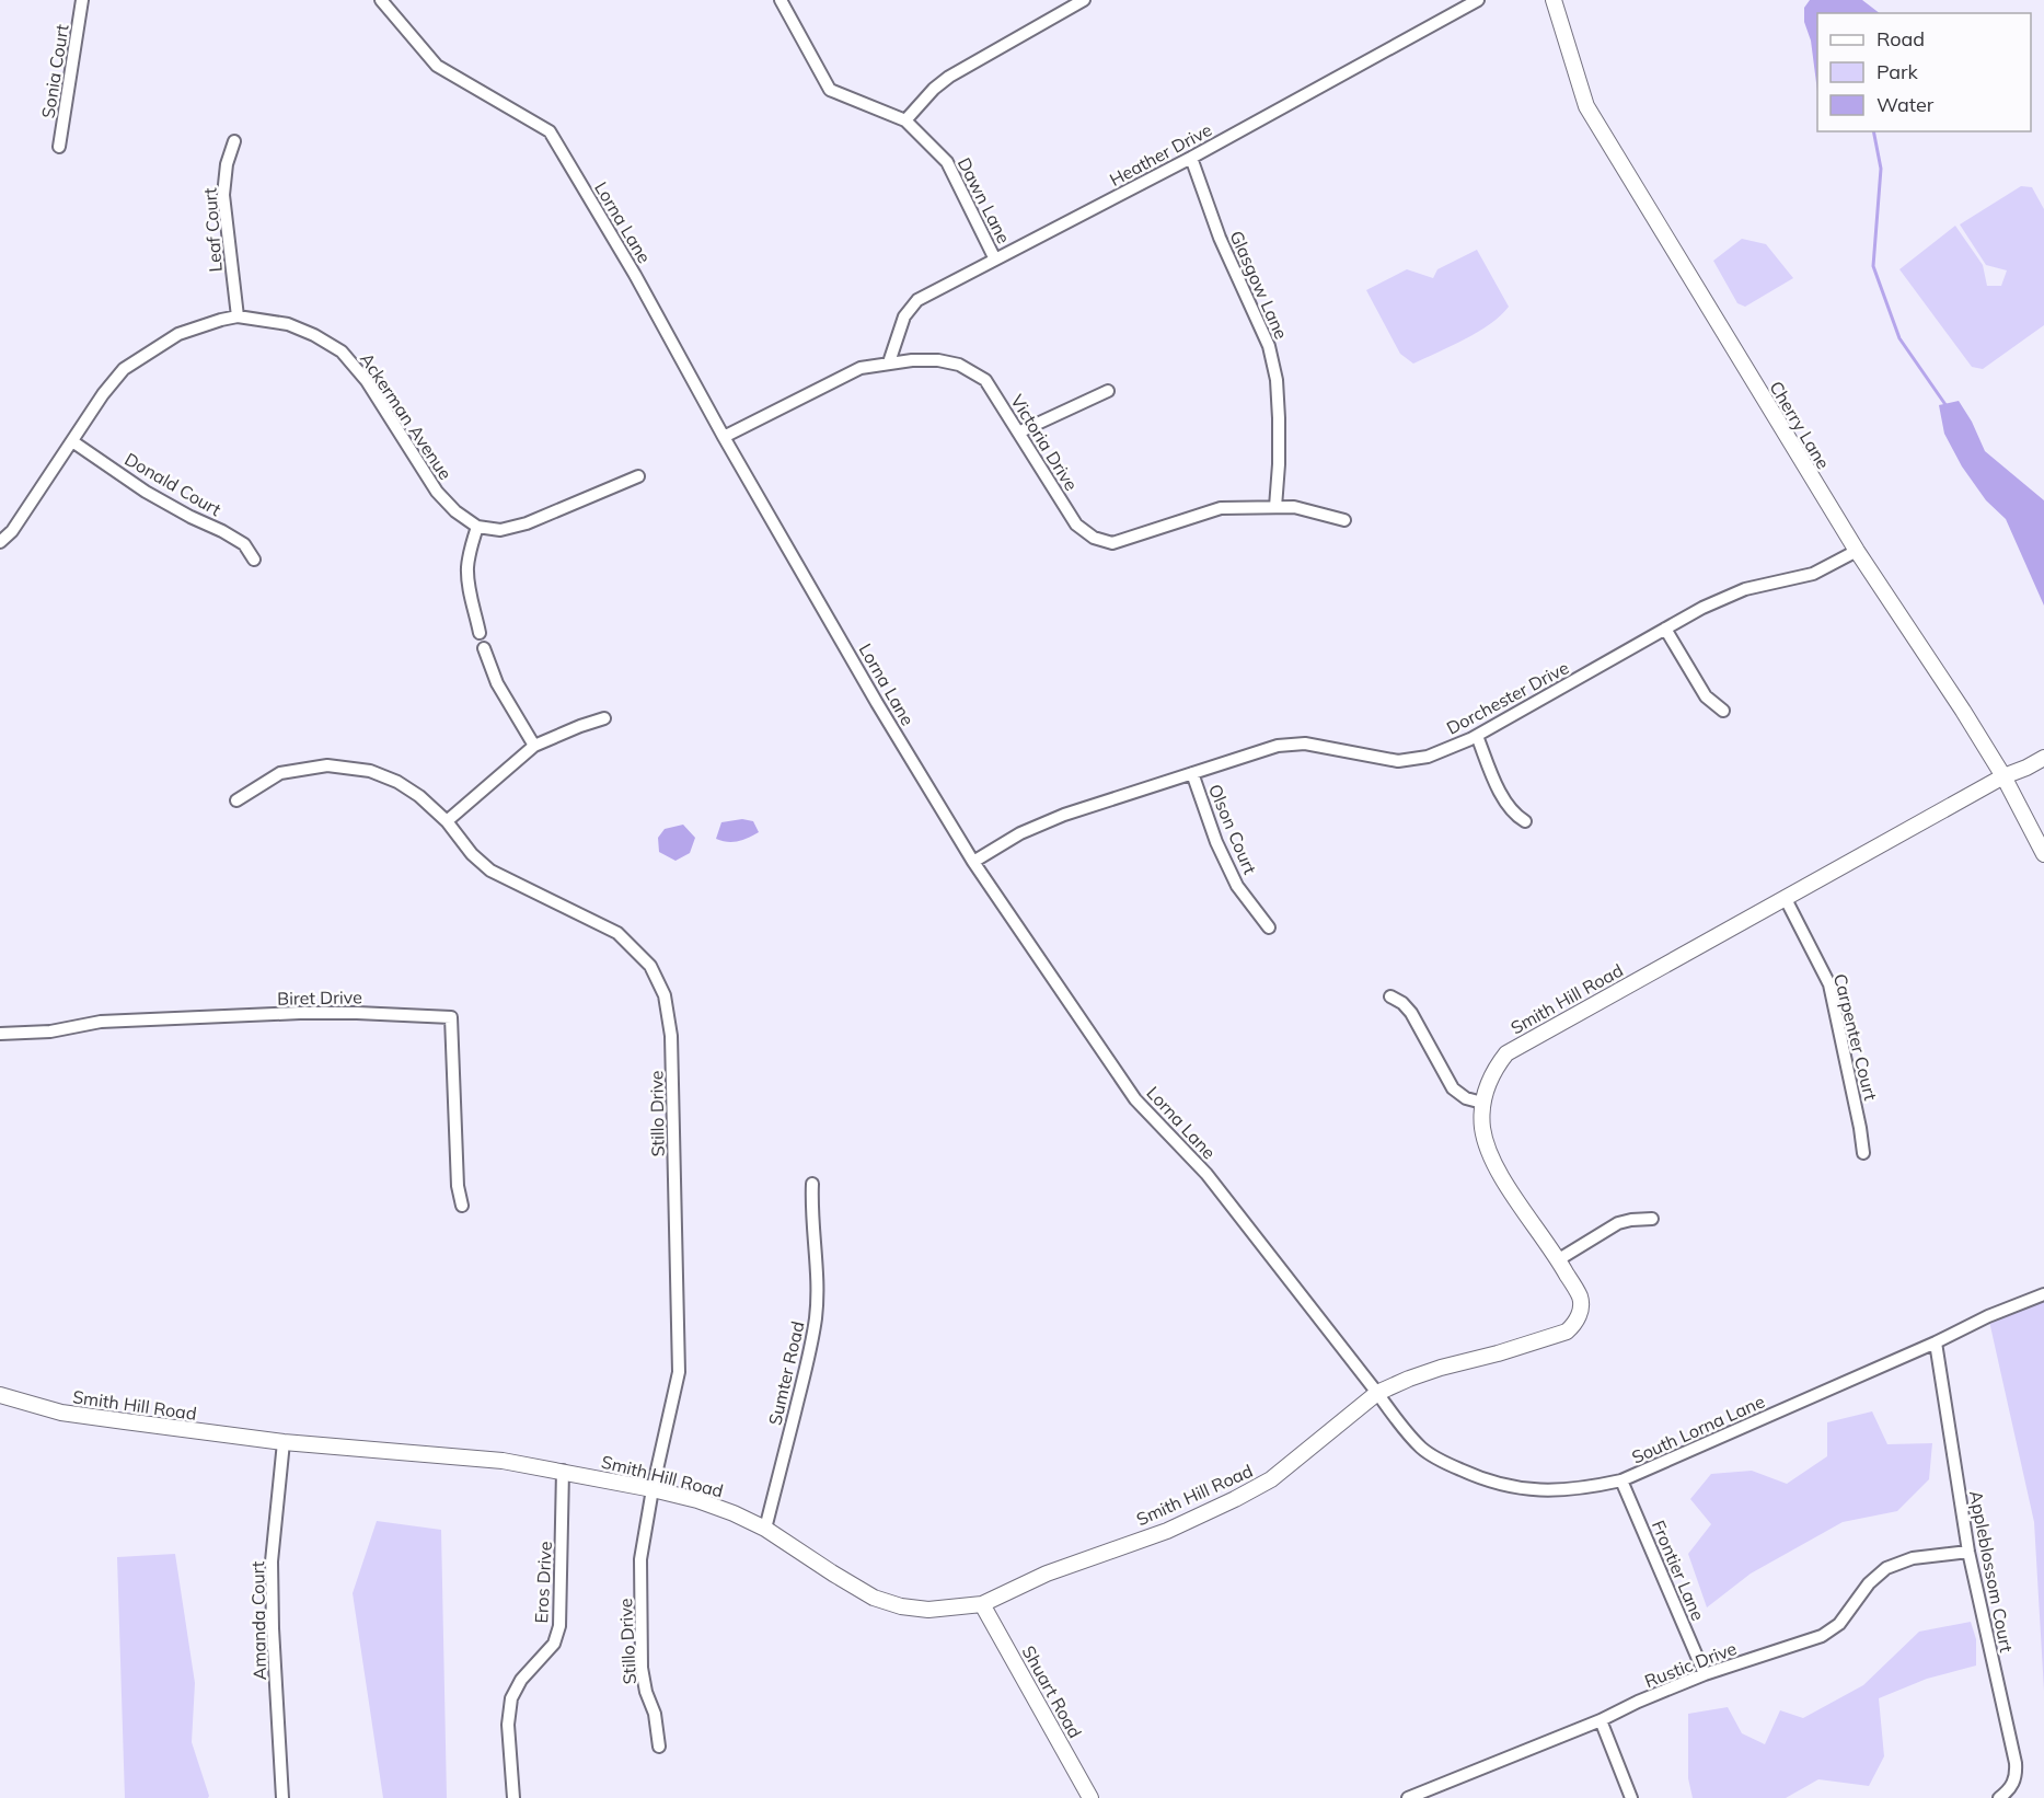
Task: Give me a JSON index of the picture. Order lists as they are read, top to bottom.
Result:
{
  "streets": {
    "street": [
      "Sonia Court",
      "Heather Drive",
      "Dawn Lane",
      "Lorna Lane",
      "Leaf Court",
      "Glasgow Lane",
      "Ackerman Avenue",
      "Cherry Lane",
      "Victoria Drive",
      "Donald Court",
      "Dorchester Drive",
      "Olson Court",
      "Biret Drive",
      "Smith Hill Road",
      "Carpenter Court",
      "Stillo Drive",
      "Sumter Road",
      "South Lorna Lane",
      "Frontier Lane",
      "Appleblossom Court",
      "Eros Drive",
      "Amanda Court",
      "Rustic Drive",
      "Shuart Road"
    ]
  },
  "crossings": [
    ["Heather Drive", "Dawn Lane"],
    ["Heather Drive", "Glasgow Lane"],
    ["Heather Drive", "Victoria Drive"],
    ["Lorna Lane", "Victoria Drive"],
    ["Lorna Lane", "Dorchester Drive"],
    ["Lorna Lane", "Smith Hill Road"],
    ["Lorna Lane", "South Lorna Lane"],
    ["Leaf Court", "Ackerman Avenue"],
    ["Glasgow Lane", "Victoria Drive"],
    ["Ackerman Avenue", "Donald Court"],
    ["Cherry Lane", "Dorchester Drive"],
    ["Cherry Lane", "Smith Hill Road"],
    ["Dorchester Drive", "Olson Court"],
    ["Smith Hill Road", "Carpenter Court"],
    ["Smith Hill Road", "Stillo Drive"],
    ["Smith Hill Road", "Sumter Road"],
    ["Smith Hill Road", "South Lorna Lane"],
    ["Smith Hill Road", "Eros Drive"],
    ["Smith Hill Road", "Amanda Court"],
    ["Smith Hill Road", "Shuart Road"],
    ["South Lorna Lane", "Frontier Lane"],
    ["South Lorna Lane", "Appleblossom Court"],
    ["Frontier Lane", "Rustic Drive"],
    ["Appleblossom Court", "Rustic Drive"]
  ],
  "legend": ["Road", "Park", "Water"]
}
